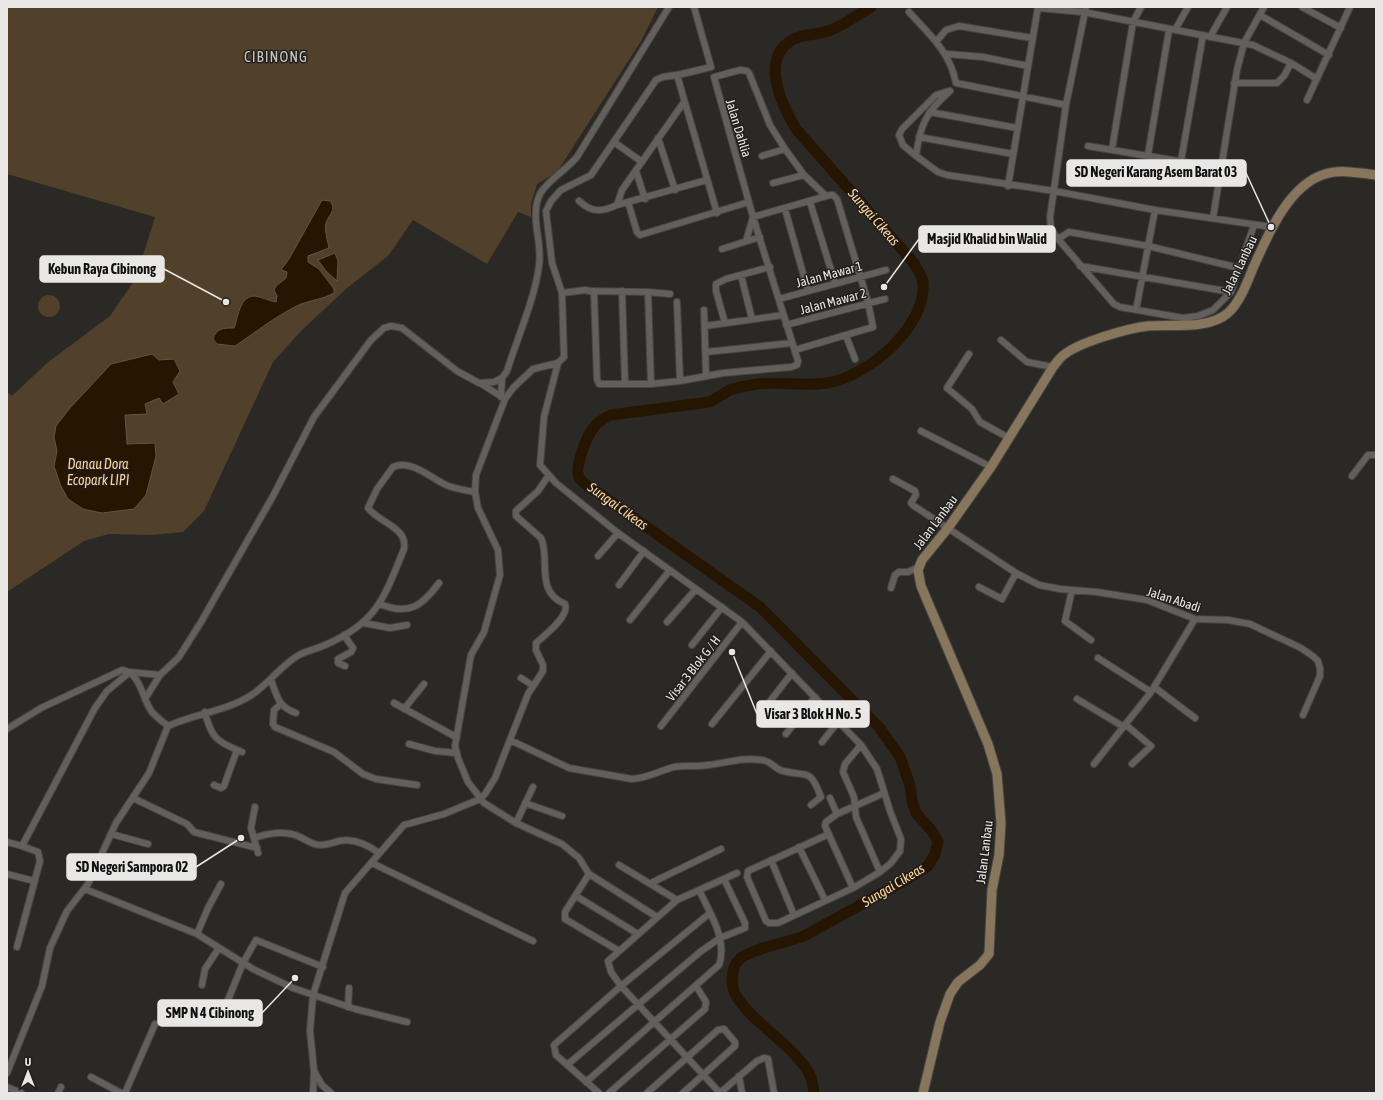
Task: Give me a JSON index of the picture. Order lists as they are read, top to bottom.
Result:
{
  "streets": {
    "street": [
      "Jalan Dahlia",
      "Jalan Lanbau",
      "Jalan Mawar 1",
      "Jalan Mawar 2",
      "Jalan Abadi",
      "Visar 3 Blok G / H"
    ]
  },
  "crossings": [
    ["Jalan Dahlia", "Jalan Mawar 1"],
    ["Jalan Dahlia", "Jalan Mawar 2"],
    ["Jalan Lanbau", "Jalan Abadi"]
  ],
  "districts": ["CIBINONG"],
  "water": ["Sungai Cikeas", "Danau Dora Ecopark LIPI"],
  "places": [
    "SD Negeri Karang Asem Barat 03",
    "Masjid Khalid bin Walid",
    "Kebun Raya Cibinong",
    "Visar 3 Blok H No. 5",
    "SD Negeri Sampora 02",
    "SMP N 4 Cibinong"
  ],
  "north": "top"
}
